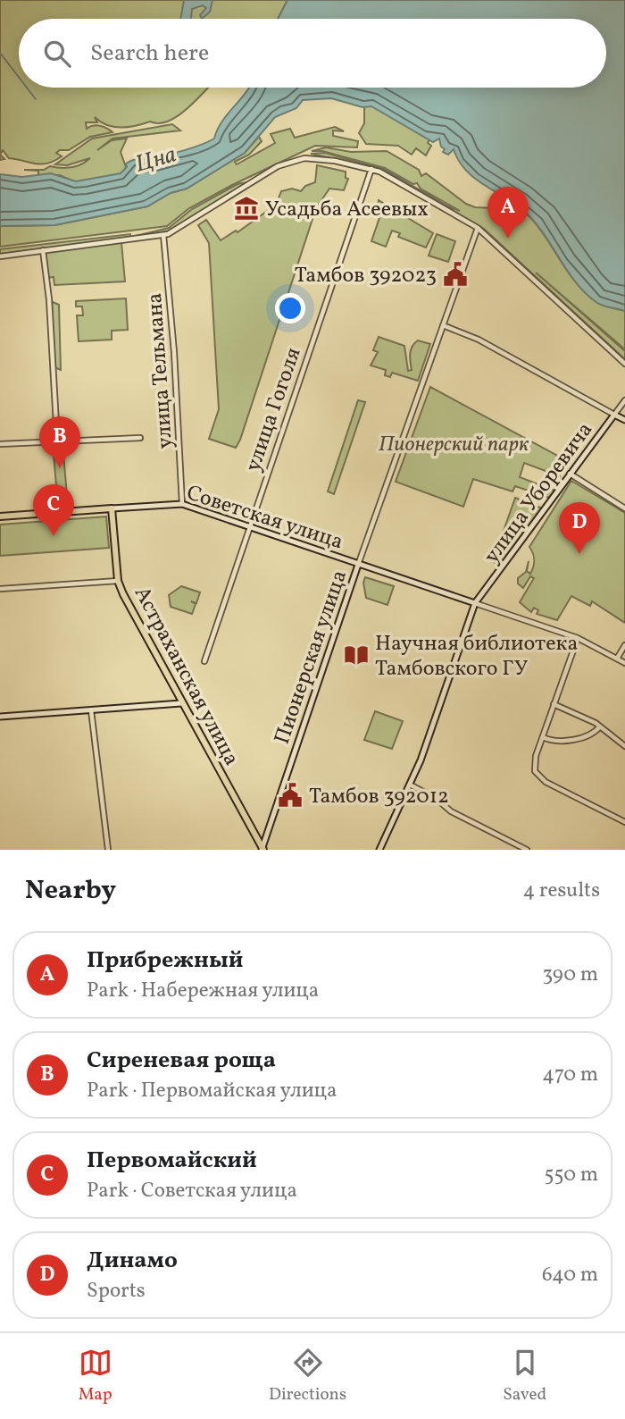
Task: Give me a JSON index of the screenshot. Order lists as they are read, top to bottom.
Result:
{
  "streets": {
    "main road": [
      "улица Уборевича",
      "Советская улица",
      "Пионерская улица",
      "Астраханская улица"
    ],
    "street": ["улица Тельмана", "улица Гоголя"]
  },
  "crossings": [
    ["улица Тельмана", "Советская улица"],
    ["улица Гоголя", "Советская улица"],
    ["улица Уборевича", "Советская улица"],
    ["Советская улица", "Пионерская улица"],
    ["Советская улица", "Астраханская улица"],
    ["Пионерская улица", "Астраханская улица"]
  ],
  "water": ["Цна"],
  "parks": ["Пионерский парк"],
  "places": {
    "museum": ["Усадьба Асеевых"],
    "public building": ["Тамбов 392023", "Тамбов 392012"],
    "library": ["Научная библиотека Тамбовского ГУ"]
  },
  "page": {
    "search": "Search here",
    "pins": [
      "A",
      "B",
      "C",
      "D"
    ],
    "heading": ["Nearby", "4 results"],
    "list": [
      {
        "mark": "A",
        "name": "Прибрежный",
        "note": "Park · Набережная улица",
        "value": "390 m"
      },
      {
        "mark": "B",
        "name": "Сиреневая роща",
        "note": "Park · Первомайская улица",
        "value": "470 m"
      },
      {
        "mark": "C",
        "name": "Первомайский",
        "note": "Park · Советская улица",
        "value": "550 m"
      },
      {
        "mark": "D",
        "name": "Динамо",
        "note": "Sports",
        "value": "640 m"
      }
    ],
    "nav": ["Map", "Directions", "Saved"]
  }
}
